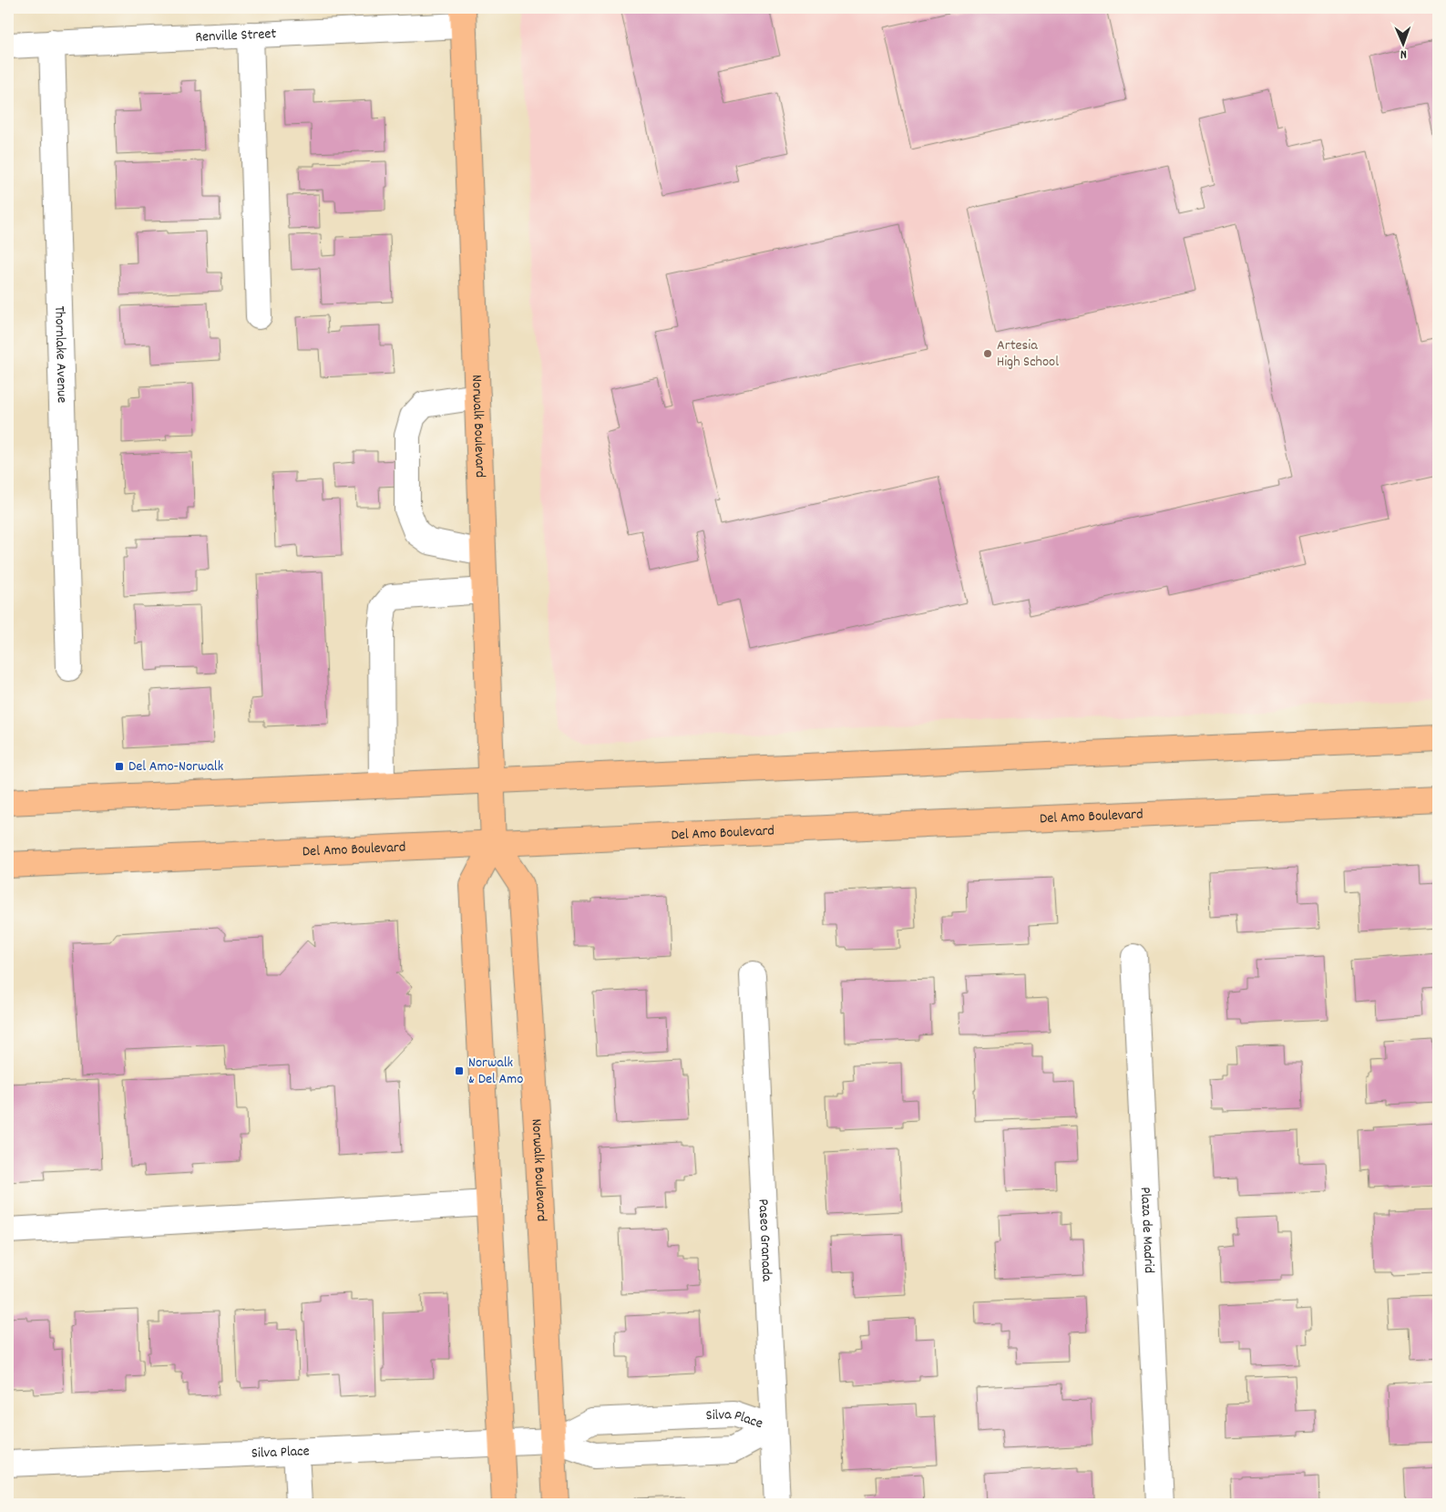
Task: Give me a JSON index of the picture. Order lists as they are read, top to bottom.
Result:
{
  "streets": {
    "main road": ["Norwalk Boulevard", "Del Amo Boulevard"],
    "street": [
      "Renville Street",
      "Thornlake Avenue",
      "Plaza de Madrid",
      "Paseo Granada",
      "Silva Place"
    ]
  },
  "crossings": [
    ["Renville Street", "Thornlake Avenue"],
    ["Renville Street", "Norwalk Boulevard"],
    ["Norwalk Boulevard", "Del Amo Boulevard"],
    ["Norwalk Boulevard", "Silva Place"],
    ["Paseo Granada", "Silva Place"]
  ],
  "places": {
    "other": ["Artesia High School"],
    "transit": ["Del Amo-Norwalk", "Norwalk & Del Amo"]
  },
  "north": "bottom"
}
